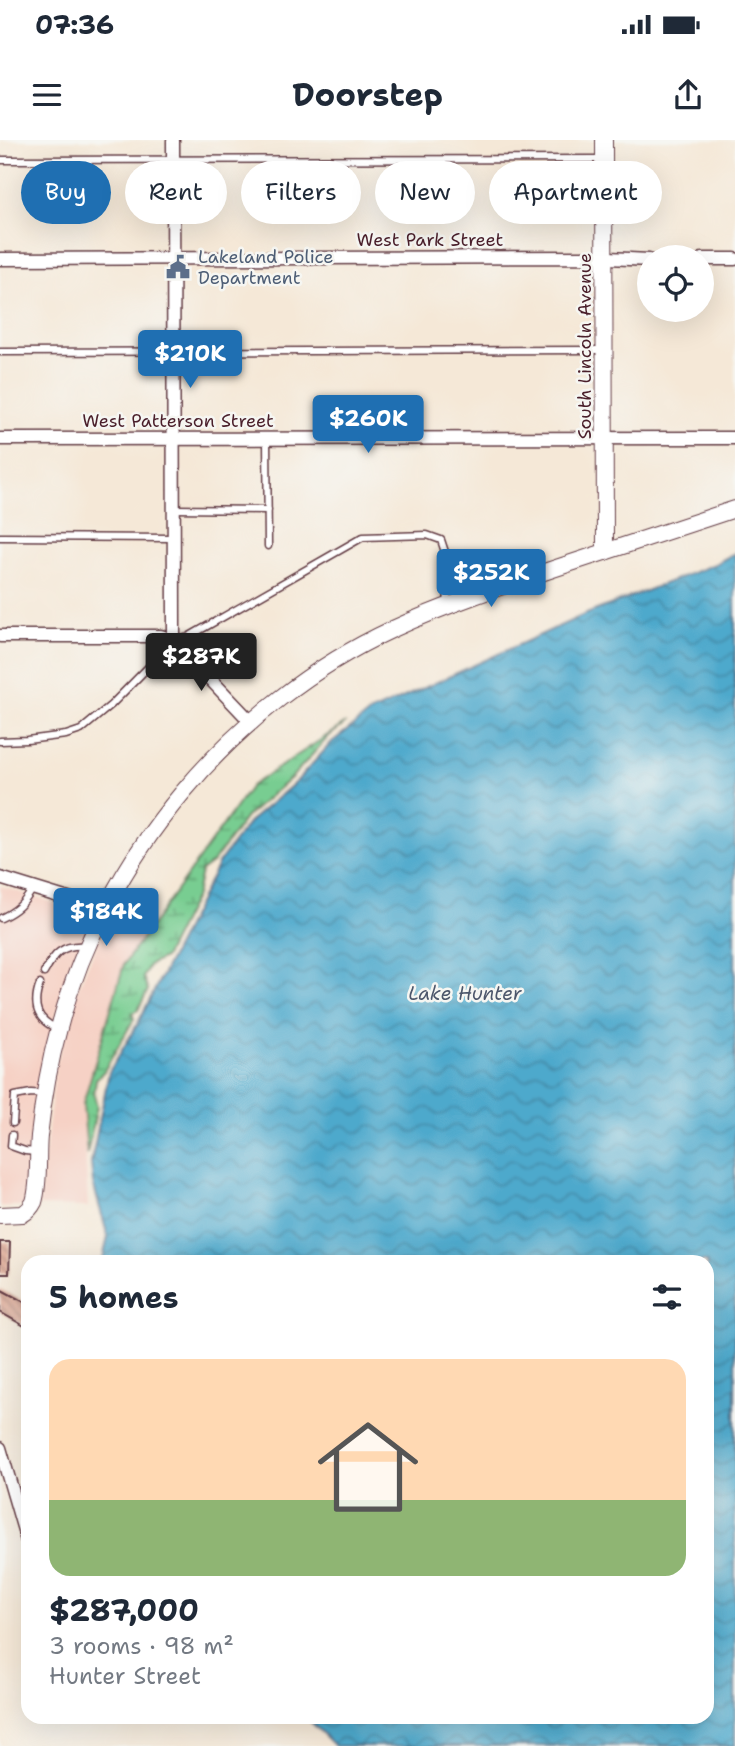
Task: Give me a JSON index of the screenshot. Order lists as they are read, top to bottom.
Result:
{
  "streets": {
    "street": ["West Park Street", "South Lincoln Avenue", "West Patterson Street"]
  },
  "crossings": [
    ["West Park Street", "South Lincoln Avenue"],
    ["South Lincoln Avenue", "West Patterson Street"]
  ],
  "water": ["Lake Hunter"],
  "places": {
    "public building": ["Lakeland Police Department"]
  },
  "page": {
    "status": "07:36",
    "header": "Doorstep",
    "chip": [
      "Buy",
      "Rent",
      "Filters",
      "New",
      "Apartment"
    ],
    "price": [
      "$210K",
      "$260K",
      "$252K",
      "$287K",
      "$184K"
    ],
    "heading": "5 homes",
    "list": [
      {
        "name": "$287,000",
        "note": "3 rooms · 98 m² · Hunter Street"
      }
    ]
  }
}
